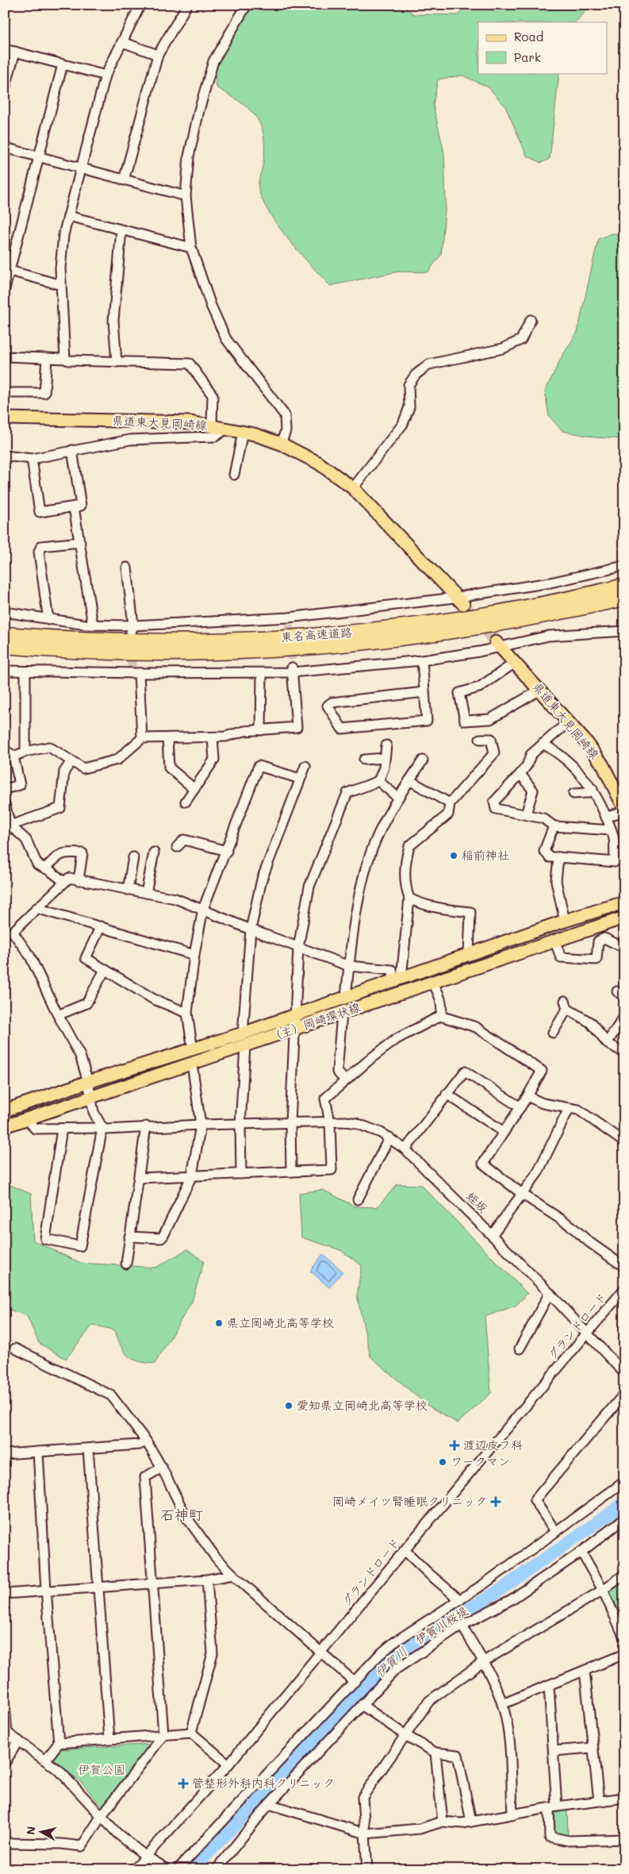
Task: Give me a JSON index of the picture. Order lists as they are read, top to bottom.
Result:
{
  "streets": {
    "highway": ["東名高速道路"],
    "main road": ["県道東大見岡崎線", "（主）岡崎環状線"],
    "street": ["蛭坂", "グランドロード", "伊賀川桜堤"]
  },
  "crossings": [
    ["（主）岡崎環状線", "蛭坂"],
    ["蛭坂", "グランドロード"]
  ],
  "districts": ["石神町"],
  "water": ["伊賀川"],
  "parks": ["伊賀公園"],
  "places": {
    "other": [
      "稲前神社",
      "県立岡崎北高等学校",
      "愛知県立岡崎北高等学校",
      "ワークマン"
    ],
    "health": ["渡辺皮フ科", "岡崎メイツ腎睡眠クリニック", "管整形外科内科クリニック"]
  },
  "legend": ["Road", "Park"],
  "north": "left"
}
